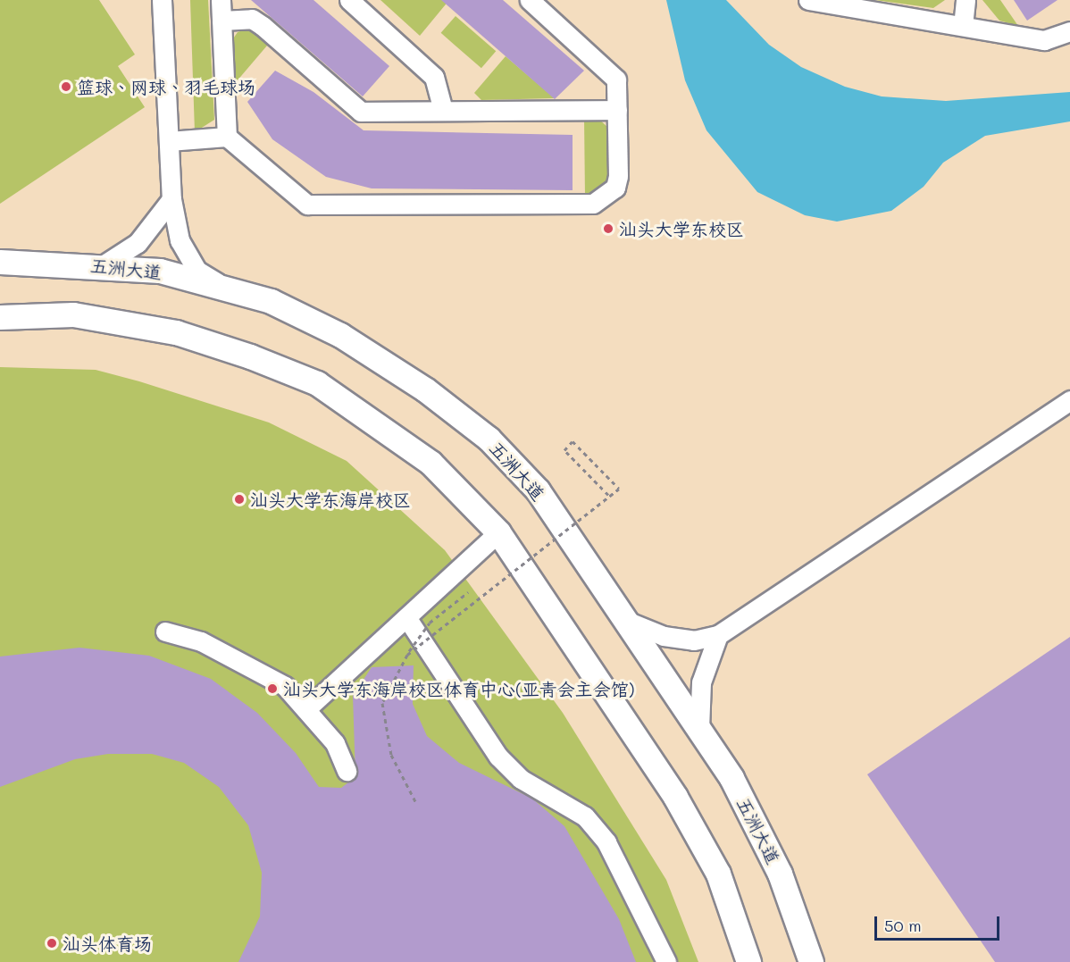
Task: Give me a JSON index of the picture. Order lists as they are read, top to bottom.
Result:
{
  "streets": {
    "main road": ["五洲大道"]
  },
  "places": [
    "篮球、网球、羽毛球场",
    "汕头大学东校区",
    "汕头大学东海岸校区",
    "汕头大学东海岸校区体育中心(亚青会主会馆)",
    "汕头体育场"
  ],
  "scale_bar": "50 m"
}
